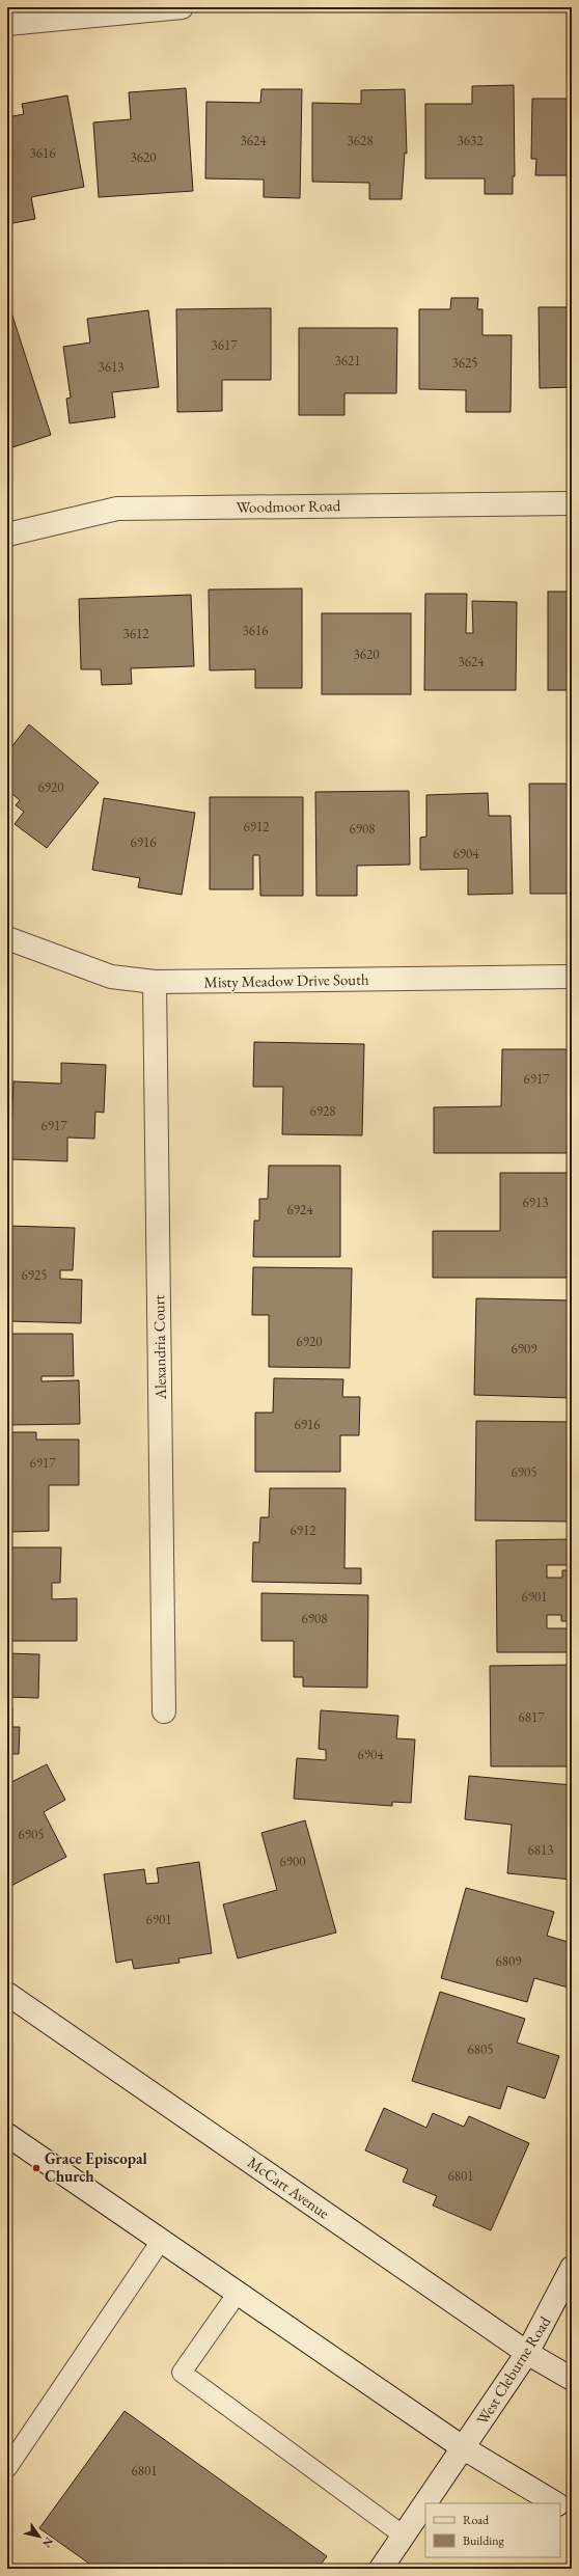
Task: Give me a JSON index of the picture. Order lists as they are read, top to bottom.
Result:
{
  "streets": {
    "street": [
      "Woodmoor Road",
      "Misty Meadow Drive South",
      "Alexandria Court",
      "McCart Avenue",
      "West Cleburne Road"
    ]
  },
  "crossings": [
    ["Misty Meadow Drive South", "Alexandria Court"],
    ["McCart Avenue", "West Cleburne Road"]
  ],
  "places": ["Grace Episcopal Church"],
  "house_numbers": [
    "3624",
    "3628",
    "3632",
    "3616",
    "3620",
    "3617",
    "3621",
    "3625",
    "3613",
    "3616",
    "3612",
    "3620",
    "3624",
    "6920",
    "6912",
    "6908",
    "6916",
    "6904",
    "6917",
    "6928",
    "6917",
    "6913",
    "6924",
    "6925",
    "6920",
    "6909",
    "6916",
    "6917",
    "6905",
    "6912",
    "6901",
    "6908",
    "6817",
    "6904",
    "6905",
    "6813",
    "6900",
    "6901",
    "6809",
    "6805",
    "6801",
    "6801"
  ],
  "legend": ["Road", "Building"],
  "north": "bottom right"
}
